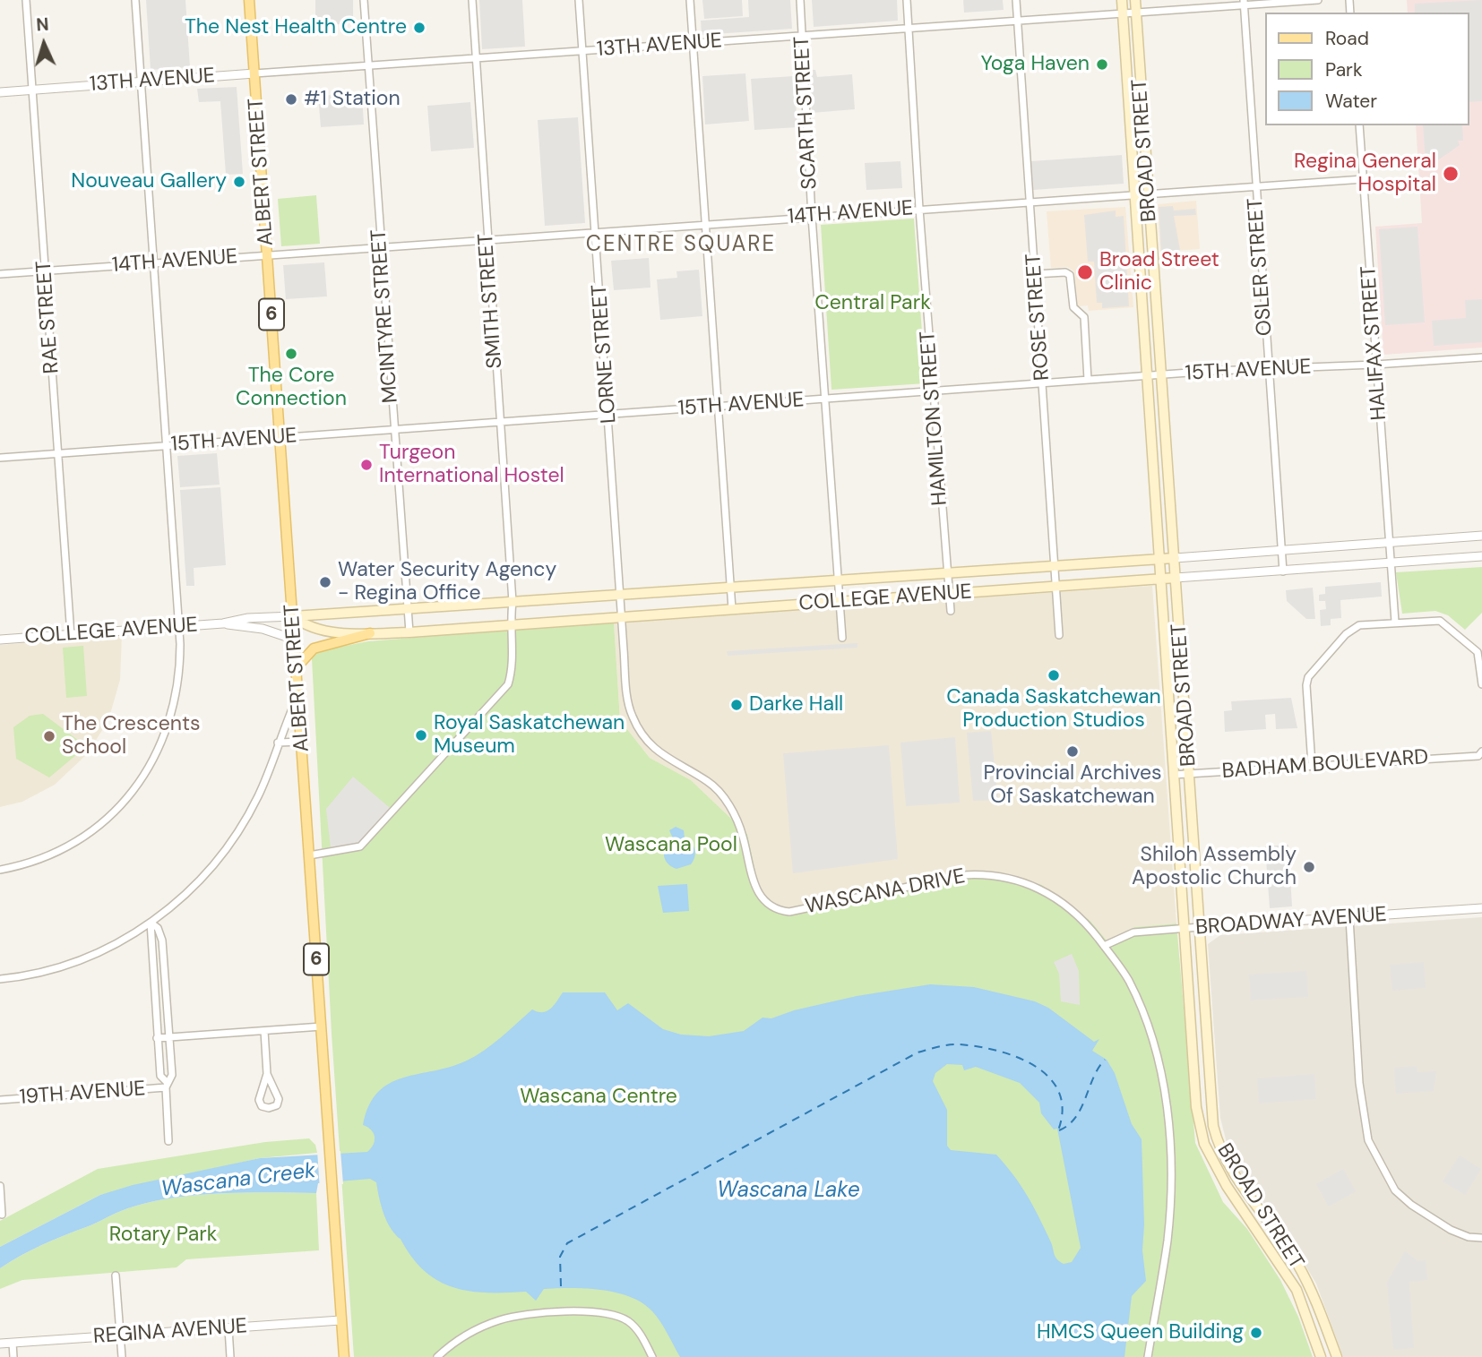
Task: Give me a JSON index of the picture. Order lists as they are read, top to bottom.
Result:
{
  "streets": {
    "main road": [
      "BROAD STREET",
      "ALBERT STREET",
      "6",
      "COLLEGE AVENUE"
    ],
    "street": [
      "13TH AVENUE",
      "SCARTH STREET",
      "14TH AVENUE",
      "OSLER STREET",
      "SMITH STREET",
      "MCINTYRE STREET",
      "RAE STREET",
      "ROSE STREET",
      "HALIFAX STREET",
      "LORNE STREET",
      "15TH AVENUE",
      "HAMILTON STREET",
      "BADHAM BOULEVARD",
      "WASCANA DRIVE",
      "BROADWAY AVENUE",
      "19TH AVENUE",
      "REGINA AVENUE"
    ]
  },
  "crossings": [
    ["13TH AVENUE", "SCARTH STREET"],
    ["13TH AVENUE", "BROAD STREET"],
    ["13TH AVENUE", "ALBERT STREET"],
    ["13TH AVENUE", "OSLER STREET"],
    ["13TH AVENUE", "SMITH STREET"],
    ["13TH AVENUE", "MCINTYRE STREET"],
    ["13TH AVENUE", "RAE STREET"],
    ["13TH AVENUE", "ROSE STREET"],
    ["13TH AVENUE", "LORNE STREET"],
    ["13TH AVENUE", "HAMILTON STREET"],
    ["SCARTH STREET", "14TH AVENUE"],
    ["SCARTH STREET", "15TH AVENUE"],
    ["SCARTH STREET", "COLLEGE AVENUE"],
    ["BROAD STREET", "14TH AVENUE"],
    ["BROAD STREET", "15TH AVENUE"],
    ["BROAD STREET", "COLLEGE AVENUE"],
    ["BROAD STREET", "BADHAM BOULEVARD"],
    ["BROAD STREET", "BROADWAY AVENUE"],
    ["ALBERT STREET", "14TH AVENUE"],
    ["ALBERT STREET", "SMITH STREET"],
    ["ALBERT STREET", "15TH AVENUE"],
    ["ALBERT STREET", "COLLEGE AVENUE"],
    ["ALBERT STREET", "REGINA AVENUE"],
    ["14TH AVENUE", "OSLER STREET"],
    ["14TH AVENUE", "SMITH STREET"],
    ["14TH AVENUE", "MCINTYRE STREET"],
    ["14TH AVENUE", "RAE STREET"],
    ["14TH AVENUE", "ROSE STREET"],
    ["14TH AVENUE", "HALIFAX STREET"],
    ["14TH AVENUE", "LORNE STREET"],
    ["14TH AVENUE", "HAMILTON STREET"],
    ["OSLER STREET", "15TH AVENUE"],
    ["OSLER STREET", "COLLEGE AVENUE"],
    ["SMITH STREET", "15TH AVENUE"],
    ["SMITH STREET", "COLLEGE AVENUE"],
    ["MCINTYRE STREET", "15TH AVENUE"],
    ["MCINTYRE STREET", "COLLEGE AVENUE"],
    ["RAE STREET", "15TH AVENUE"],
    ["RAE STREET", "COLLEGE AVENUE"],
    ["ROSE STREET", "15TH AVENUE"],
    ["ROSE STREET", "COLLEGE AVENUE"],
    ["HALIFAX STREET", "15TH AVENUE"],
    ["HALIFAX STREET", "COLLEGE AVENUE"],
    ["LORNE STREET", "15TH AVENUE"],
    ["LORNE STREET", "COLLEGE AVENUE"],
    ["LORNE STREET", "WASCANA DRIVE"],
    ["15TH AVENUE", "HAMILTON STREET"],
    ["HAMILTON STREET", "COLLEGE AVENUE"],
    ["COLLEGE AVENUE", "WASCANA DRIVE"],
    ["WASCANA DRIVE", "BROADWAY AVENUE"]
  ],
  "districts": ["CENTRE SQUARE"],
  "water": ["Wascana Creek", "Wascana Lake"],
  "parks": [
    "Central Park",
    "Wascana Pool",
    "Wascana Centre",
    "Rotary Park"
  ],
  "places": [
    "The Nest Health Centre",
    "Yoga Haven",
    "#1 Station",
    "Regina General Hospital",
    "Nouveau Gallery",
    "Broad Street Clinic",
    "The Core Connection",
    "Turgeon International Hostel",
    "Water Security Agency - Regina Office",
    "Canada Saskatchewan Production Studios",
    "Darke Hall",
    "Royal Saskatchewan Museum",
    "The Crescents School",
    "Provincial Archives Of Saskatchewan",
    "Shiloh Assembly Apostolic Church",
    "HMCS Queen Building"
  ],
  "legend": ["Road", "Park", "Water"],
  "north": "top"
}
